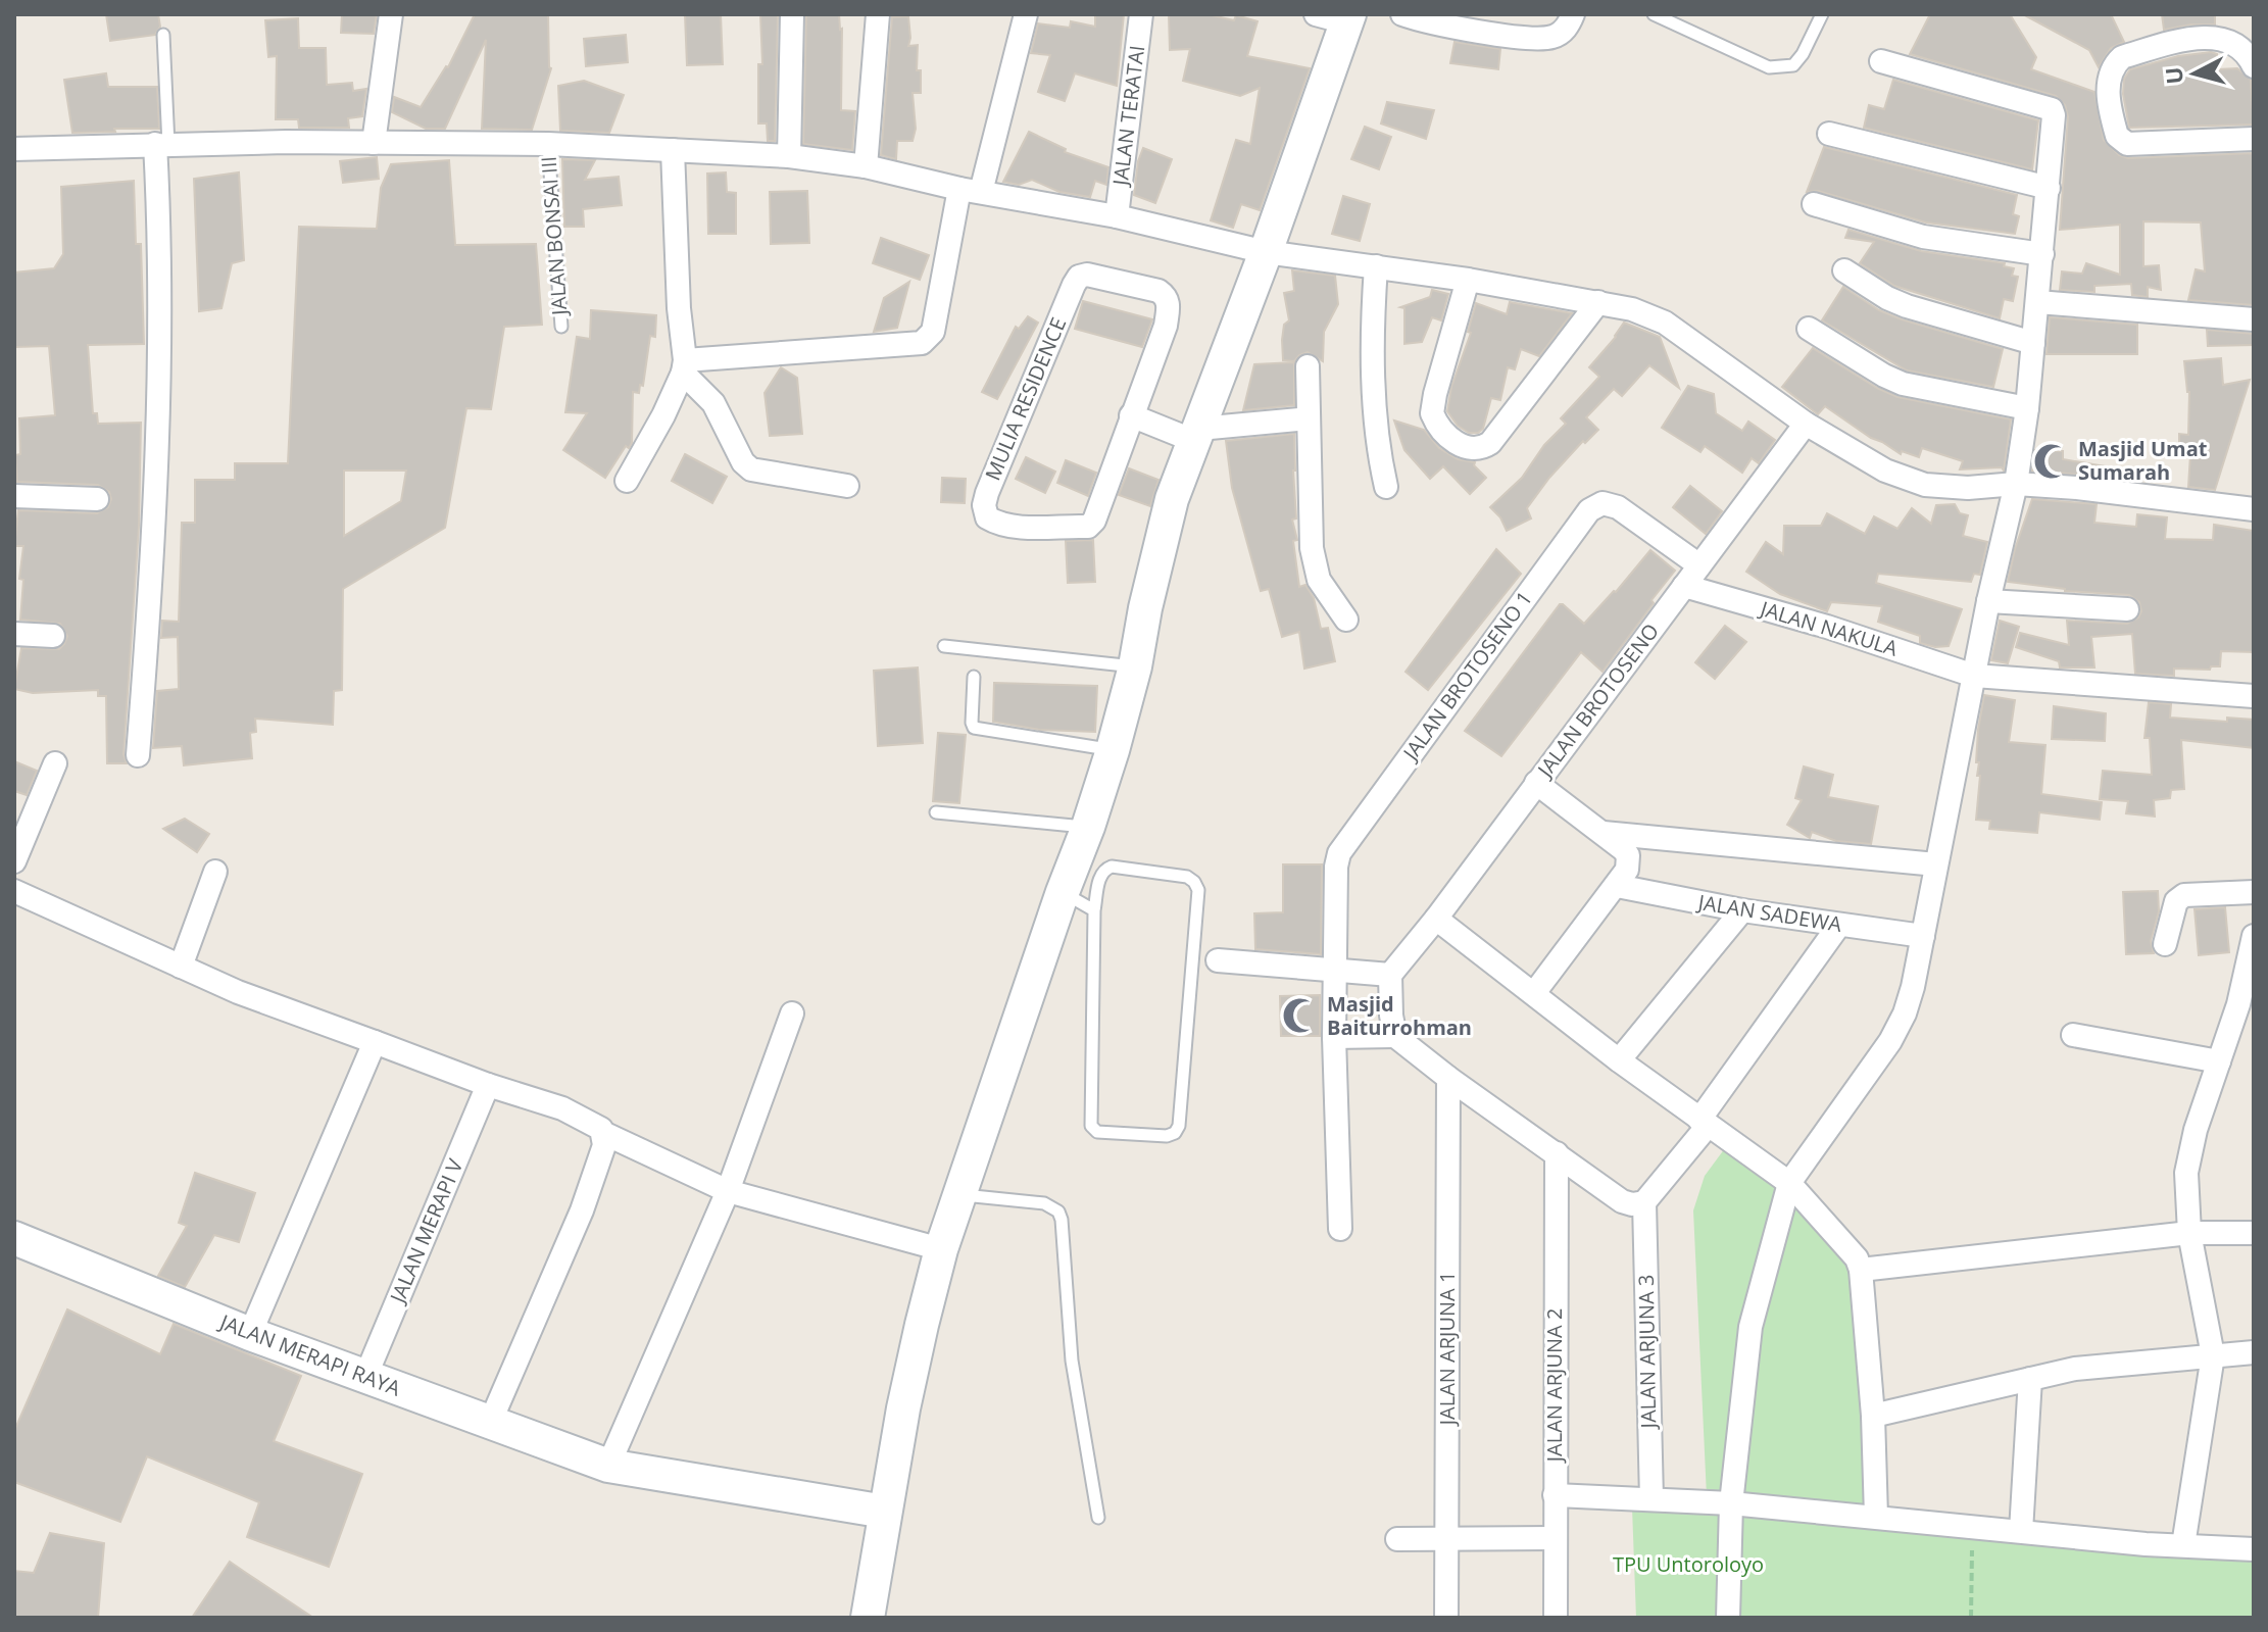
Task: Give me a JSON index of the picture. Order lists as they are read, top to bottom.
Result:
{
  "streets": {
    "street": [
      "JALAN TERATAI",
      "MULIA RESIDENCE",
      "JALAN NAKULA",
      "JALAN BROTOSENO 1",
      "JALAN BROTOSENO",
      "JALAN SADEWA",
      "JALAN MERAPI V",
      "JALAN ARJUNA 1",
      "JALAN ARJUNA 3",
      "JALAN MERAPI RAYA",
      "JALAN ARJUNA 2"
    ],
    "lane": ["JALAN BONSAI III"]
  },
  "crossings": [
    ["JALAN NAKULA", "JALAN BROTOSENO"],
    ["JALAN BROTOSENO 1", "JALAN BROTOSENO"],
    ["JALAN MERAPI V", "JALAN MERAPI RAYA"]
  ],
  "parks": ["TPU Untoroloyo"],
  "places": {
    "mosque": ["Masjid Umat Sumarah", "Masjid Baiturrohman"]
  },
  "north": "left"
}
